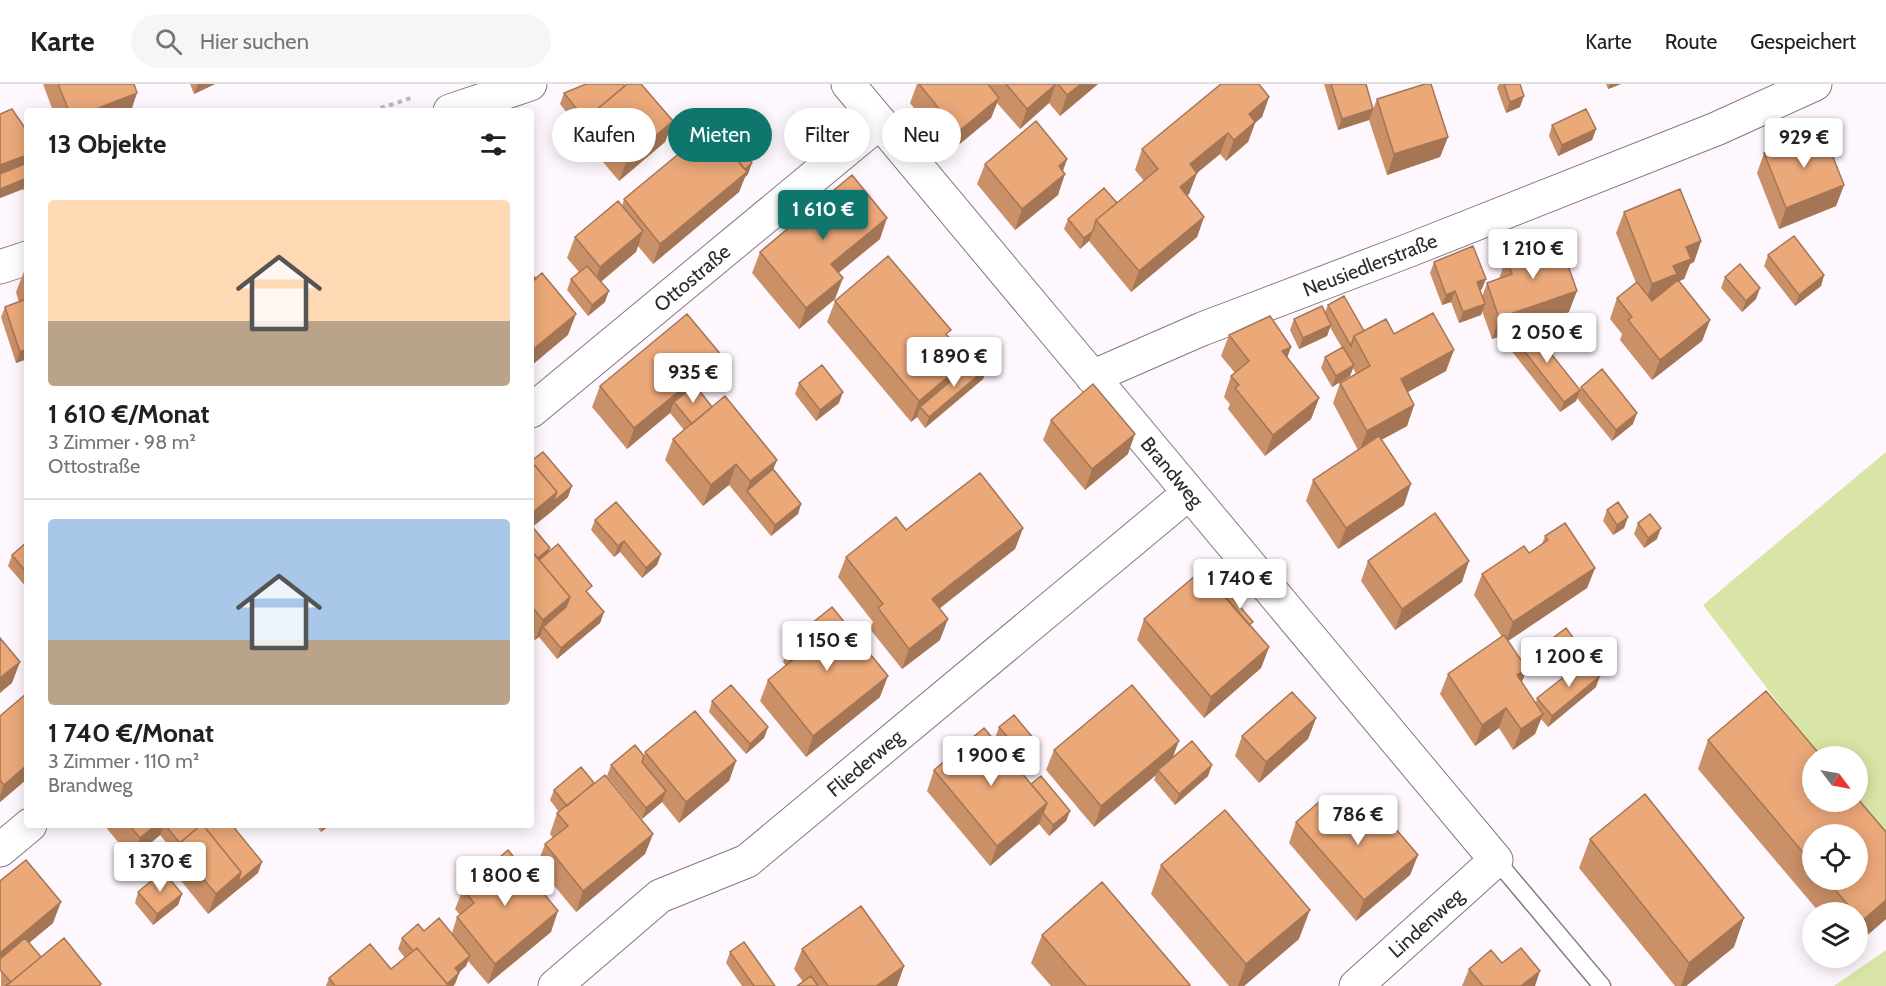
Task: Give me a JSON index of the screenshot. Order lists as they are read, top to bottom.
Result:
{
  "streets": {
    "street": [
      "Neusiedlerstraße",
      "Ottostraße",
      "Brandweg",
      "Fliederweg",
      "Lindenweg"
    ]
  },
  "crossings": [
    ["Neusiedlerstraße", "Brandweg"],
    ["Ottostraße", "Brandweg"],
    ["Brandweg", "Fliederweg"],
    ["Brandweg", "Lindenweg"]
  ],
  "north": "bottom right",
  "page": {
    "header": "Karte",
    "search": "Hier suchen",
    "nav": ["Karte", "Route", "Gespeichert"],
    "chip": [
      "Kaufen",
      "Mieten",
      "Filter",
      "Neu"
    ],
    "heading": "13 Objekte",
    "price": [
      "929 €",
      "1 610 €",
      "1 210 €",
      "2 050 €",
      "1 890 €",
      "935 €",
      "1 740 €",
      "1 150 €",
      "1 200 €",
      "1 900 €",
      "786 €",
      "1 370 €",
      "1 800 €"
    ],
    "list": [
      {
        "name": "1 610 €/Monat",
        "note": "3 Zimmer · 98 m² · Ottostraße"
      },
      {
        "name": "1 740 €/Monat",
        "note": "3 Zimmer · 110 m² · Brandweg"
      }
    ]
  }
}
